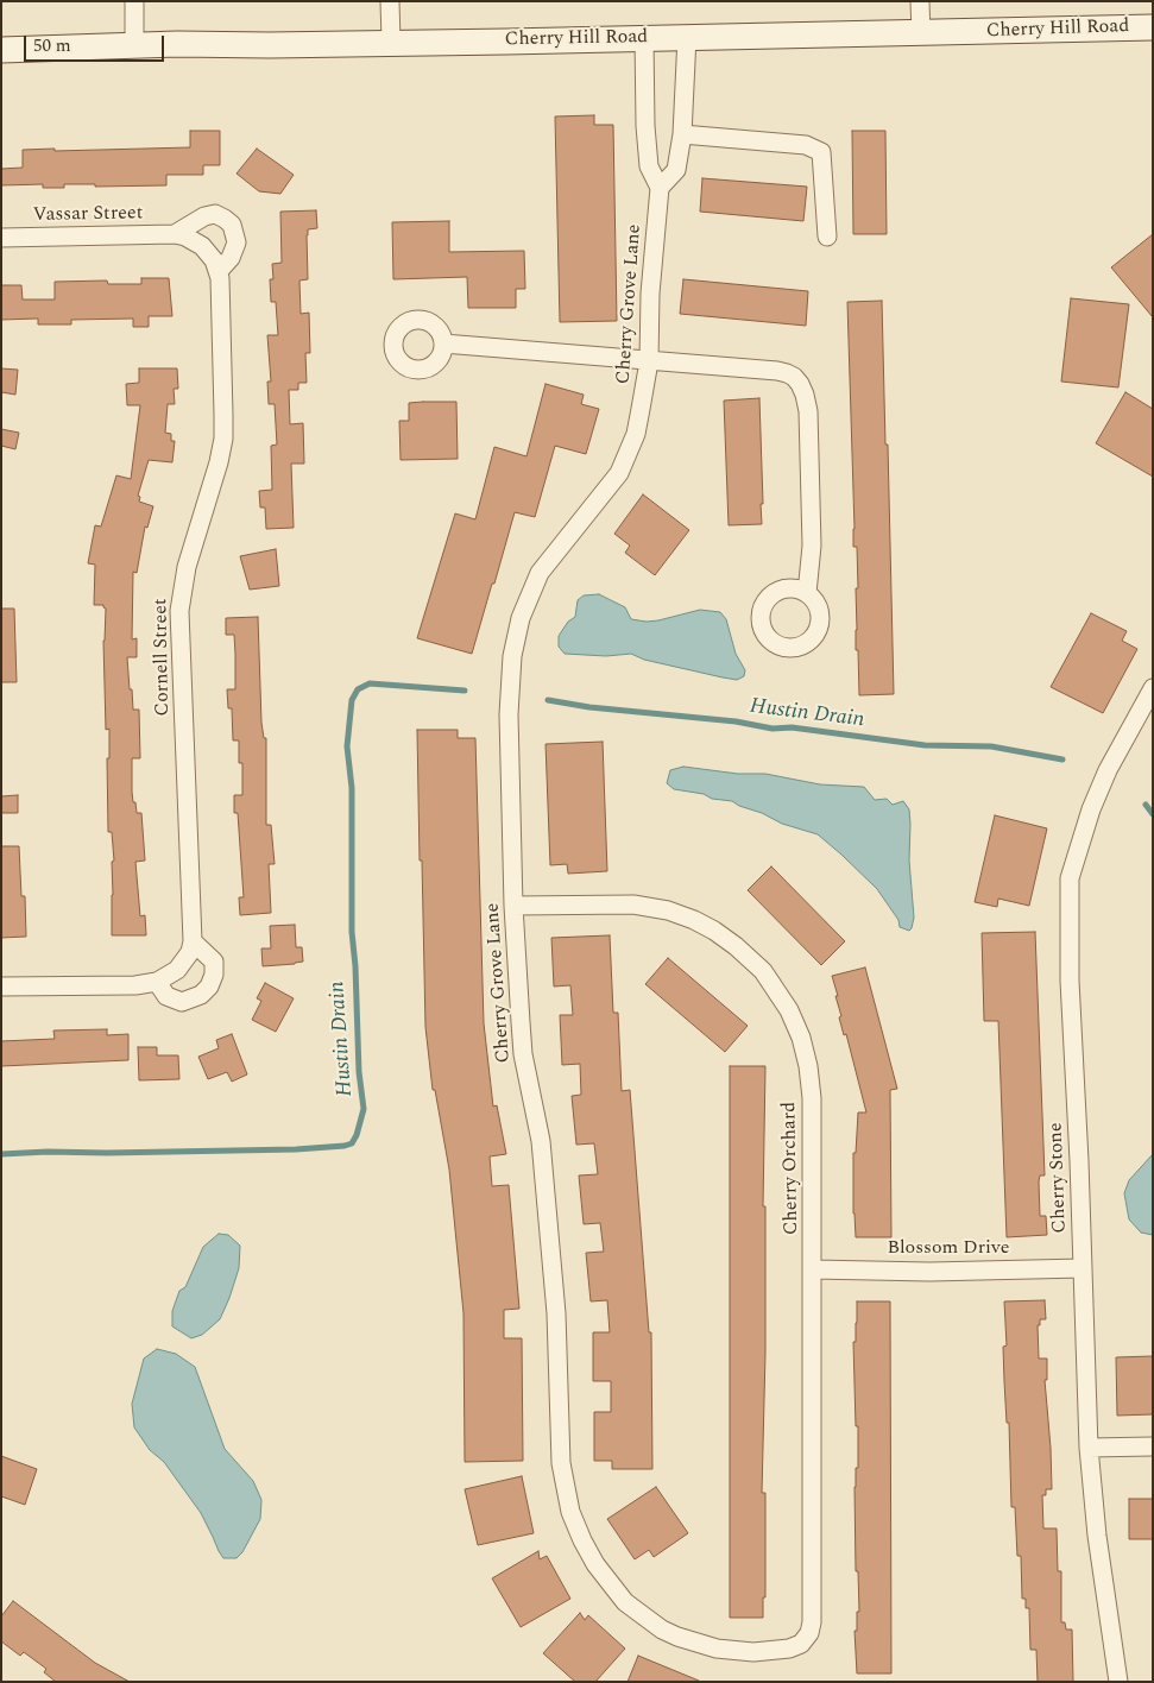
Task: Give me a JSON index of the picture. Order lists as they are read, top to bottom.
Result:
{
  "streets": {
    "main road": ["Cherry Hill Road"],
    "street": [
      "Vassar Street",
      "Cherry Grove Lane",
      "Cornell Street",
      "Cherry Orchard",
      "Cherry Stone",
      "Blossom Drive"
    ]
  },
  "crossings": [
    ["Cherry Hill Road", "Cherry Grove Lane"],
    ["Vassar Street", "Cornell Street"],
    ["Cherry Grove Lane", "Cherry Orchard"],
    ["Cherry Orchard", "Blossom Drive"],
    ["Cherry Stone", "Blossom Drive"]
  ],
  "water": ["Hustin Drain"],
  "scale_bar": "50 m"
}
